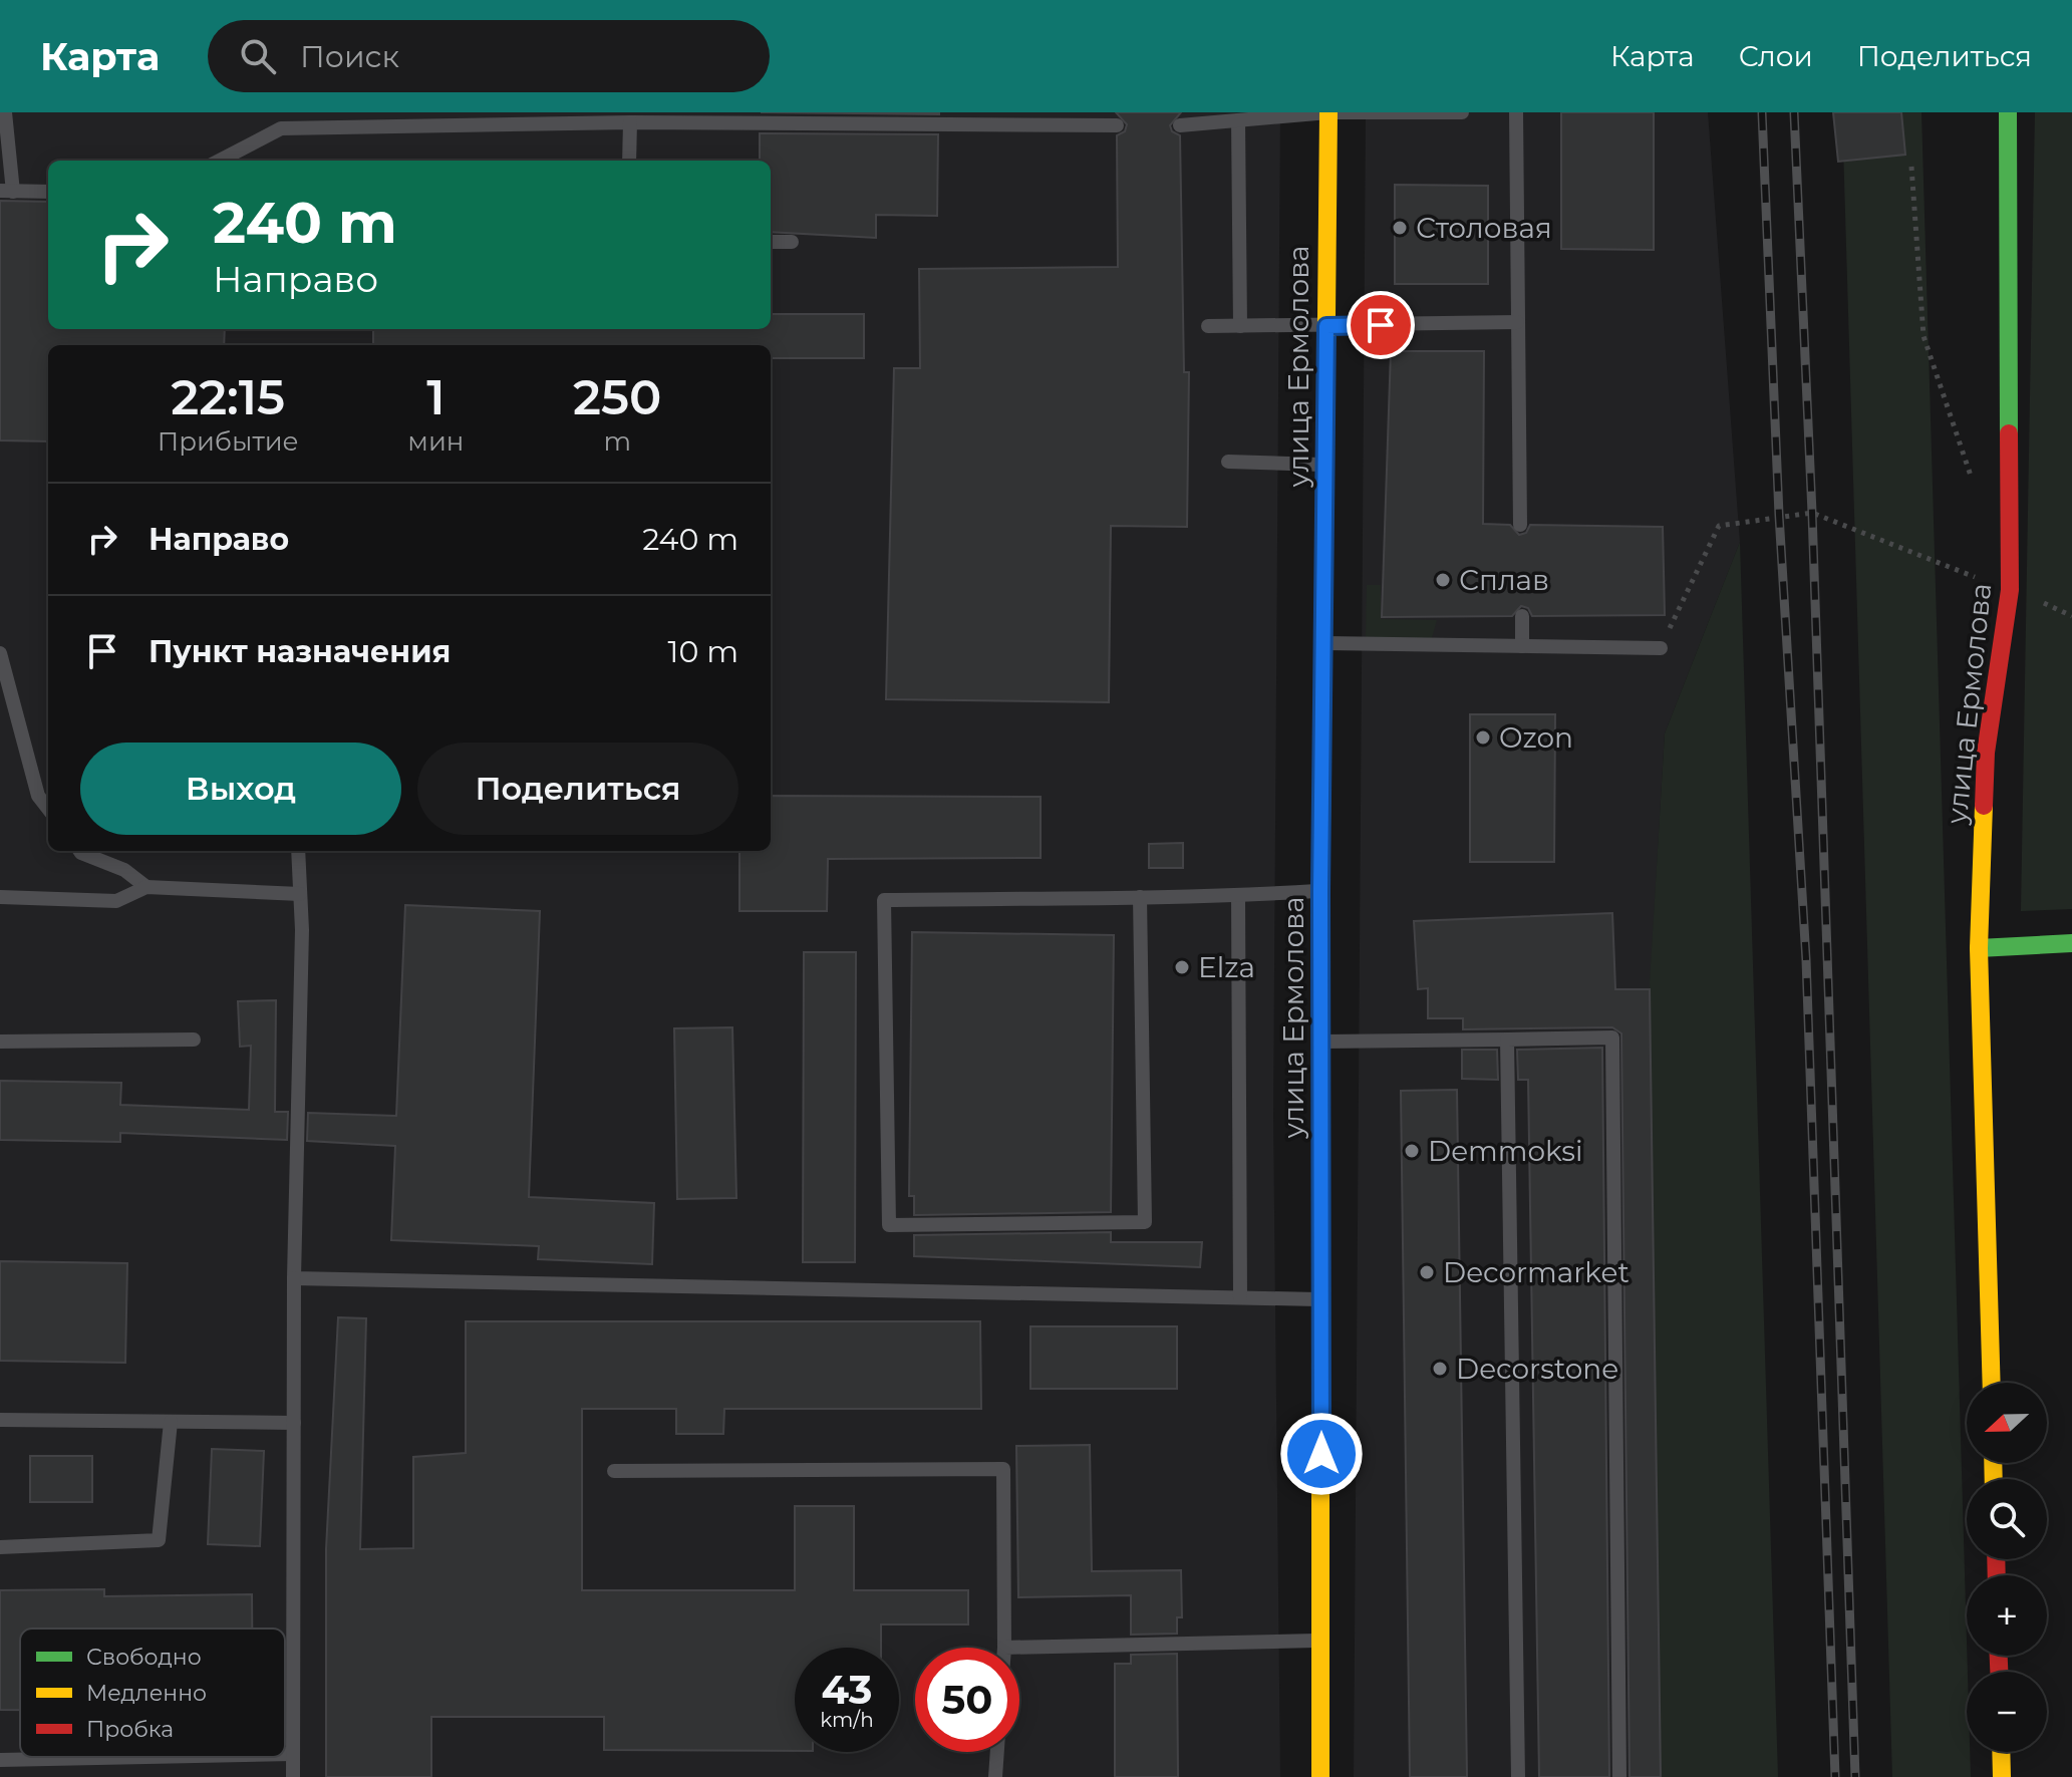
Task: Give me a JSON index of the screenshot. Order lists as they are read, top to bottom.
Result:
{
  "streets": {
    "main road": ["улица Ермолова"]
  },
  "places": [
    "Столовая",
    "Сплав",
    "Ozon",
    "Elza",
    "Demmoksi",
    "Decormarket",
    "Decorstone"
  ],
  "legend": ["Свободно", "Медленно", "Пробка"],
  "north": "left",
  "page": {
    "header": "Карта",
    "search": "Поиск",
    "nav": ["Карта", "Слои", "Поделиться"],
    "turn": ["240 m", "Направо"],
    "eta": [
      "22:15",
      "Прибытие",
      "1",
      "мин",
      "250",
      "m"
    ],
    "list": [
      {
        "name": "Направо",
        "value": "240 m"
      },
      {
        "name": "Пункт назначения",
        "value": "10 m"
      }
    ],
    "buttons": ["Выход", "Поделиться"],
    "map_buttons": ["+", "−"],
    "speed": "43 km/h",
    "limit": "50"
  }
}
